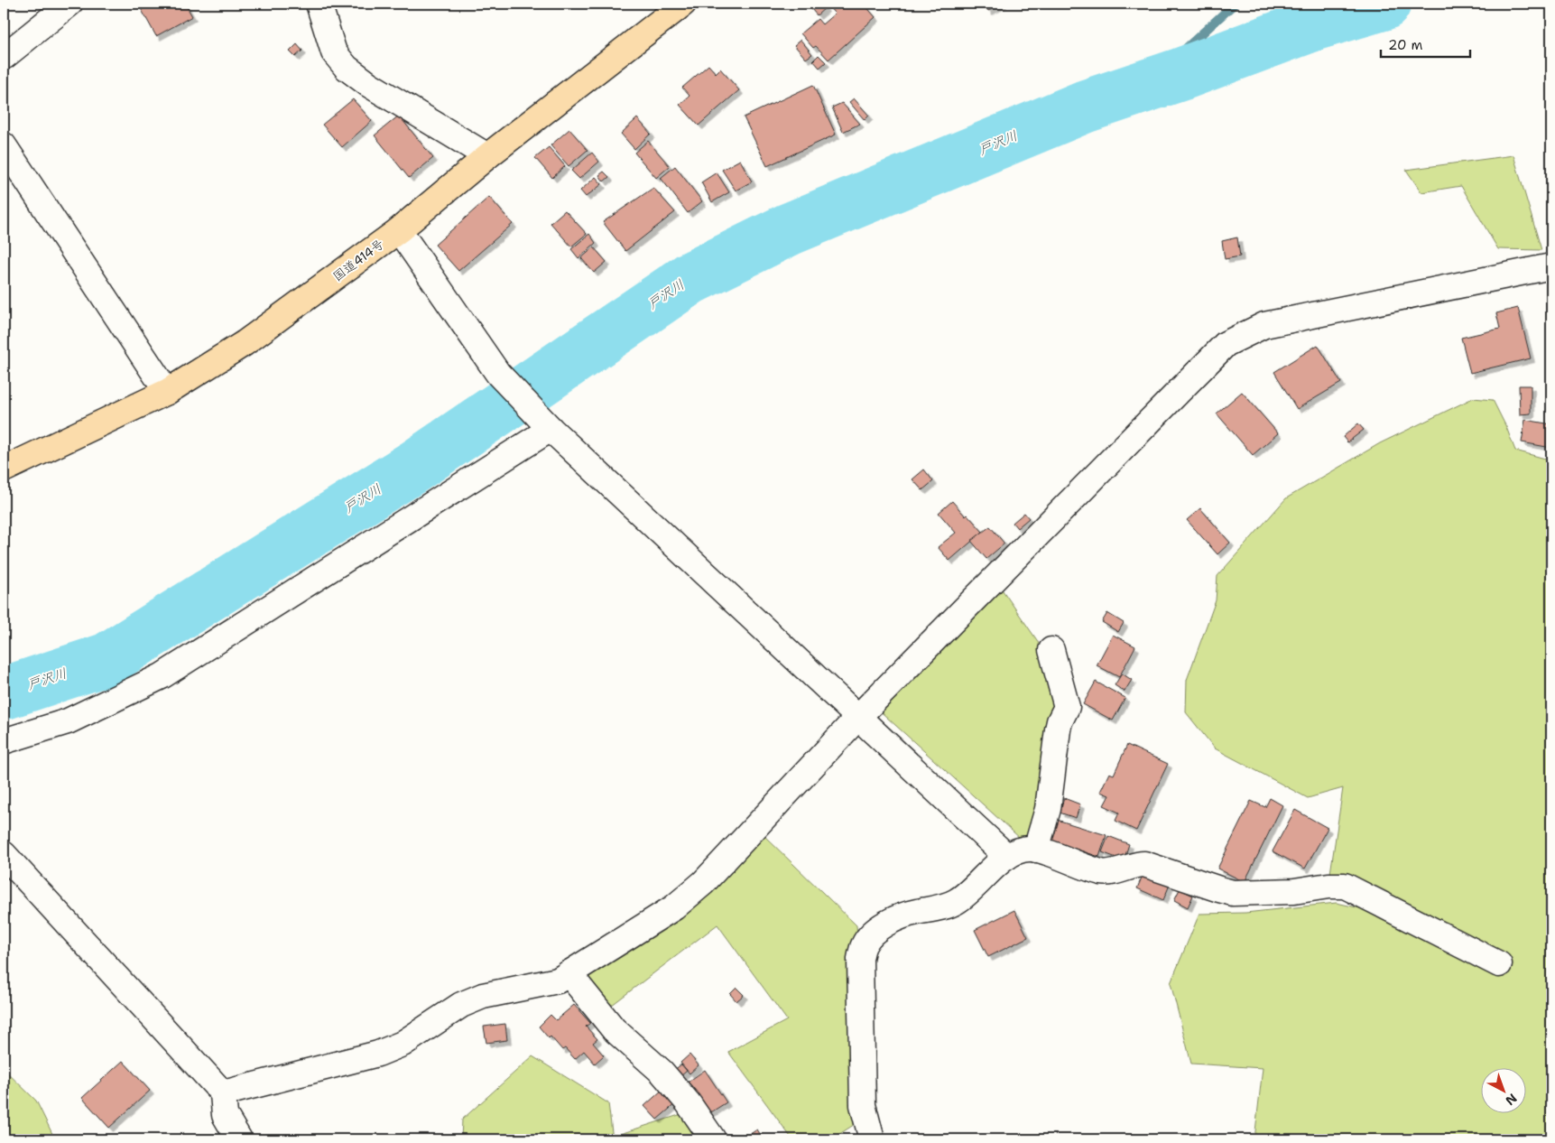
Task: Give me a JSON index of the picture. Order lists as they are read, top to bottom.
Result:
{
  "streets": {
    "highway": ["国道414号"]
  },
  "water": ["戸沢川"],
  "scale_bar": "20 m",
  "north": "bottom right"
}
